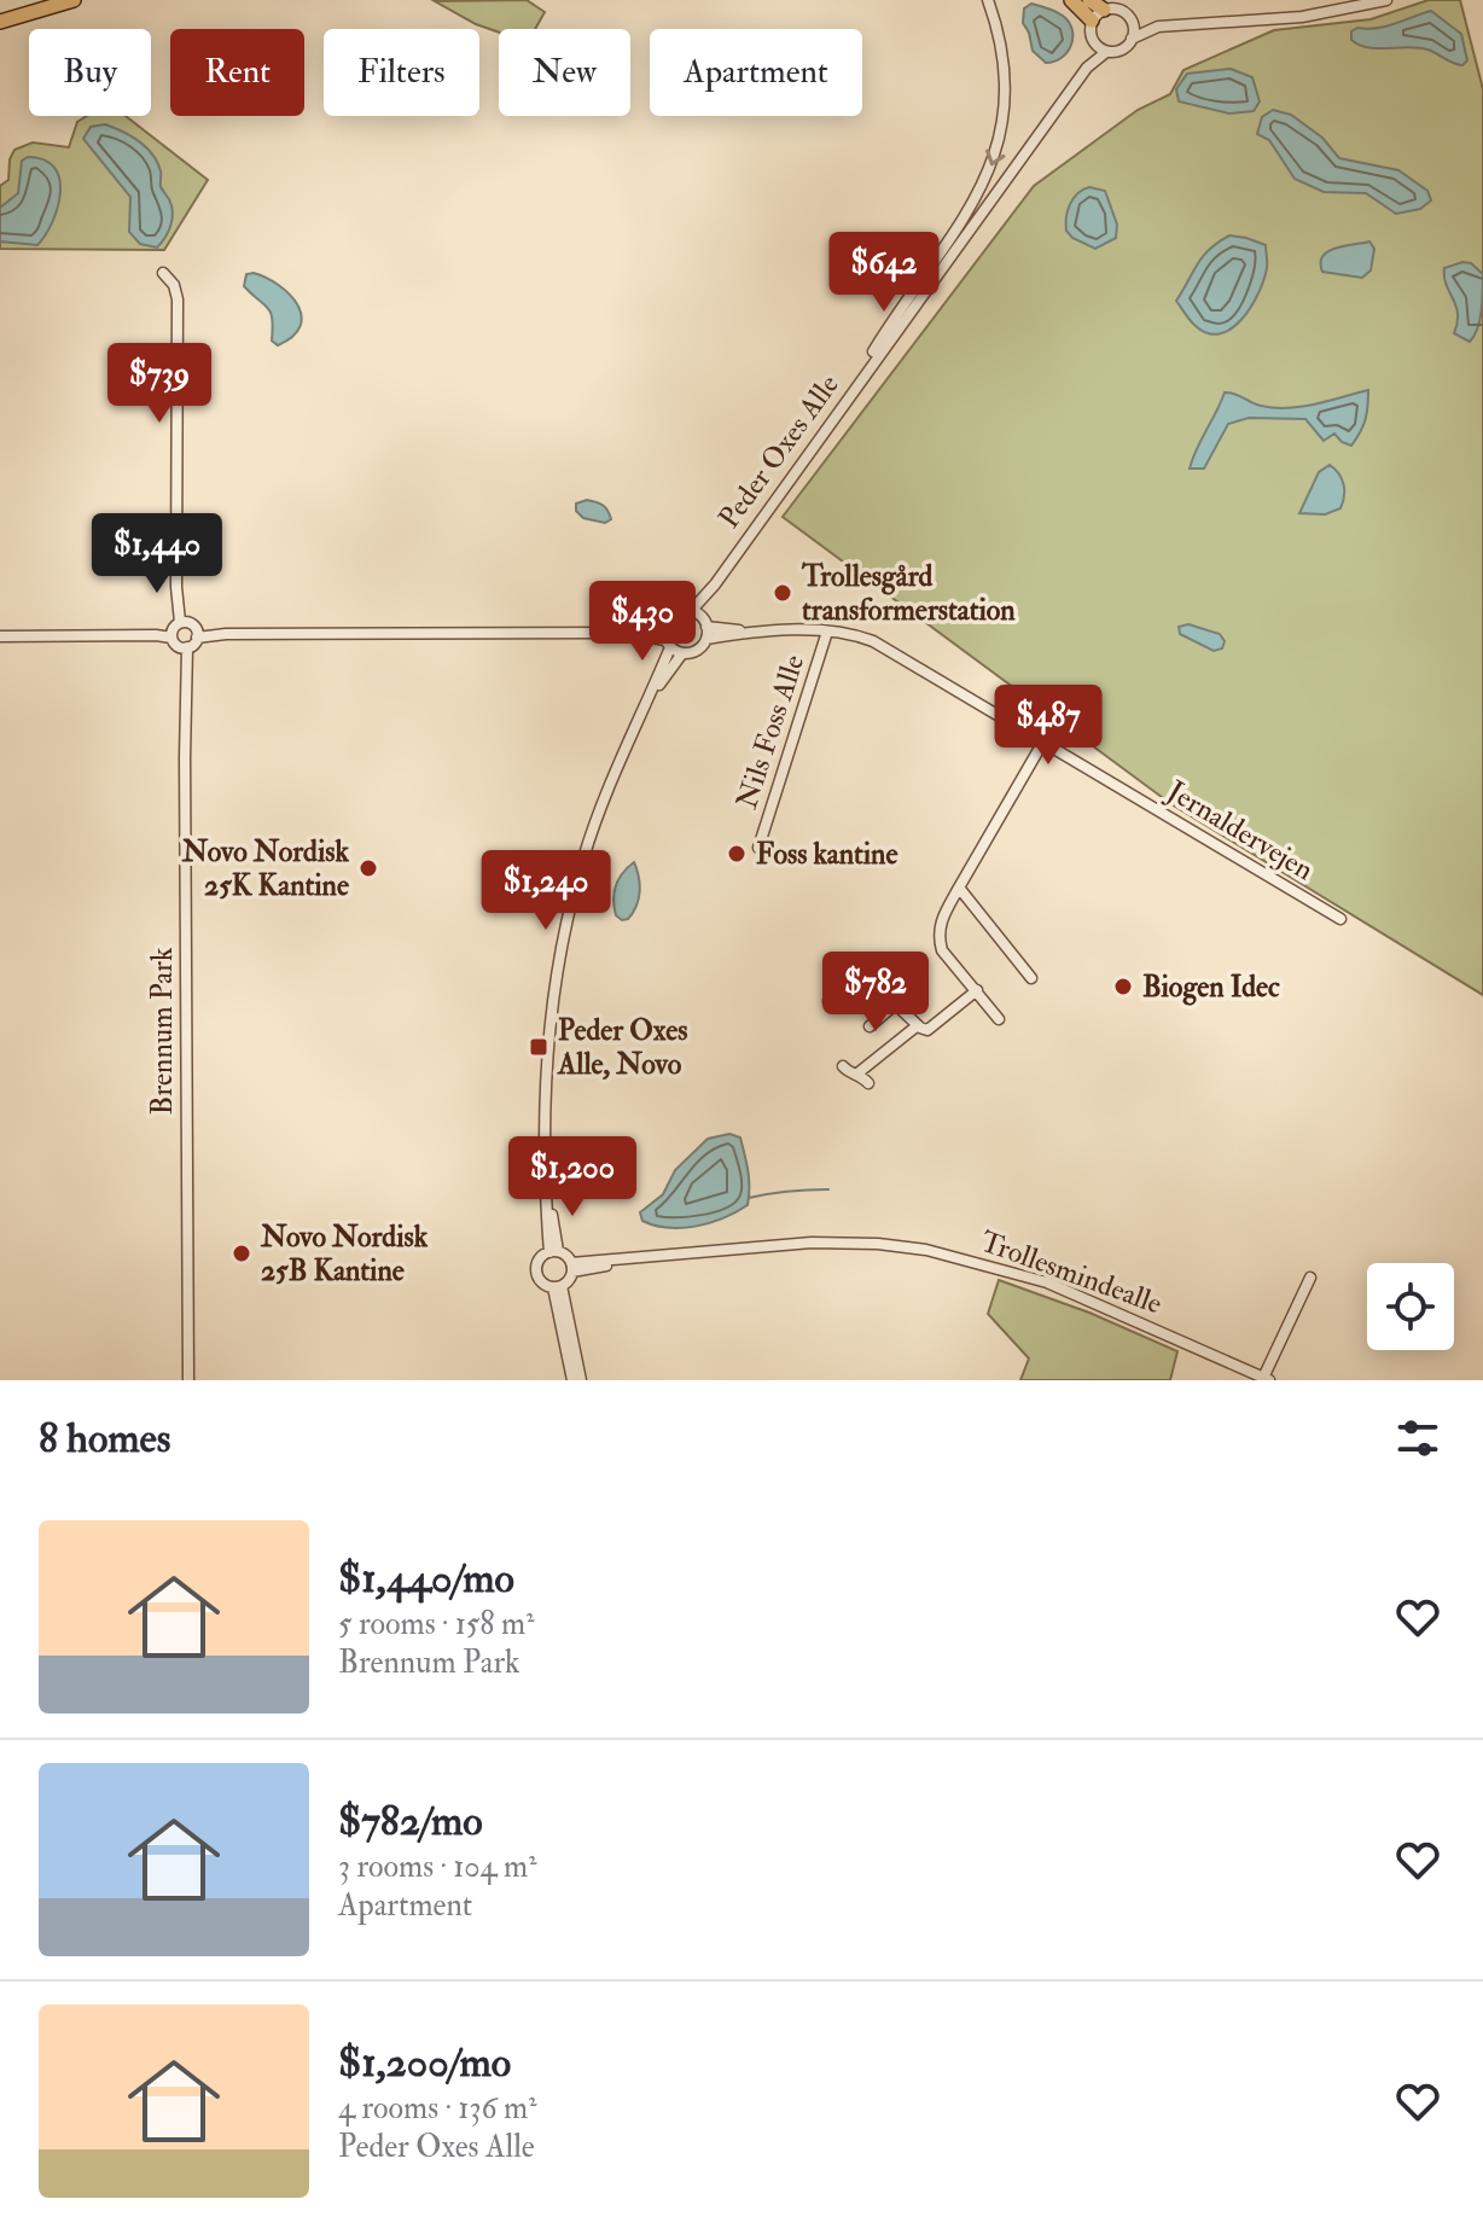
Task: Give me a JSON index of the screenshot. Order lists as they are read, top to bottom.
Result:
{
  "streets": {
    "street": [
      "Peder Oxes Alle",
      "Nils Foss Alle",
      "Jernaldervejen",
      "Brennum Park",
      "Trollesmindealle"
    ]
  },
  "crossings": [
    ["Peder Oxes Alle", "Jernaldervejen"],
    ["Nils Foss Alle", "Jernaldervejen"]
  ],
  "places": {
    "other": [
      "Trollesgård transformerstation",
      "Foss kantine",
      "Novo Nordisk 25K Kantine",
      "Biogen Idec",
      "Novo Nordisk 25B Kantine"
    ],
    "transit": ["Peder Oxes Alle, Novo"]
  },
  "page": {
    "chip": [
      "Buy",
      "Rent",
      "Filters",
      "New",
      "Apartment"
    ],
    "price": [
      "$642",
      "$739",
      "$1,440",
      "$430",
      "$487",
      "$1,240",
      "$782",
      "$1,200"
    ],
    "heading": "8 homes",
    "list": [
      {
        "name": "$1,440/mo",
        "note": "5 rooms · 158 m² · Brennum Park"
      },
      {
        "name": "$782/mo",
        "note": "3 rooms · 104 m² · Apartment"
      },
      {
        "name": "$1,200/mo",
        "note": "4 rooms · 136 m² · Peder Oxes Alle"
      }
    ]
  }
}
